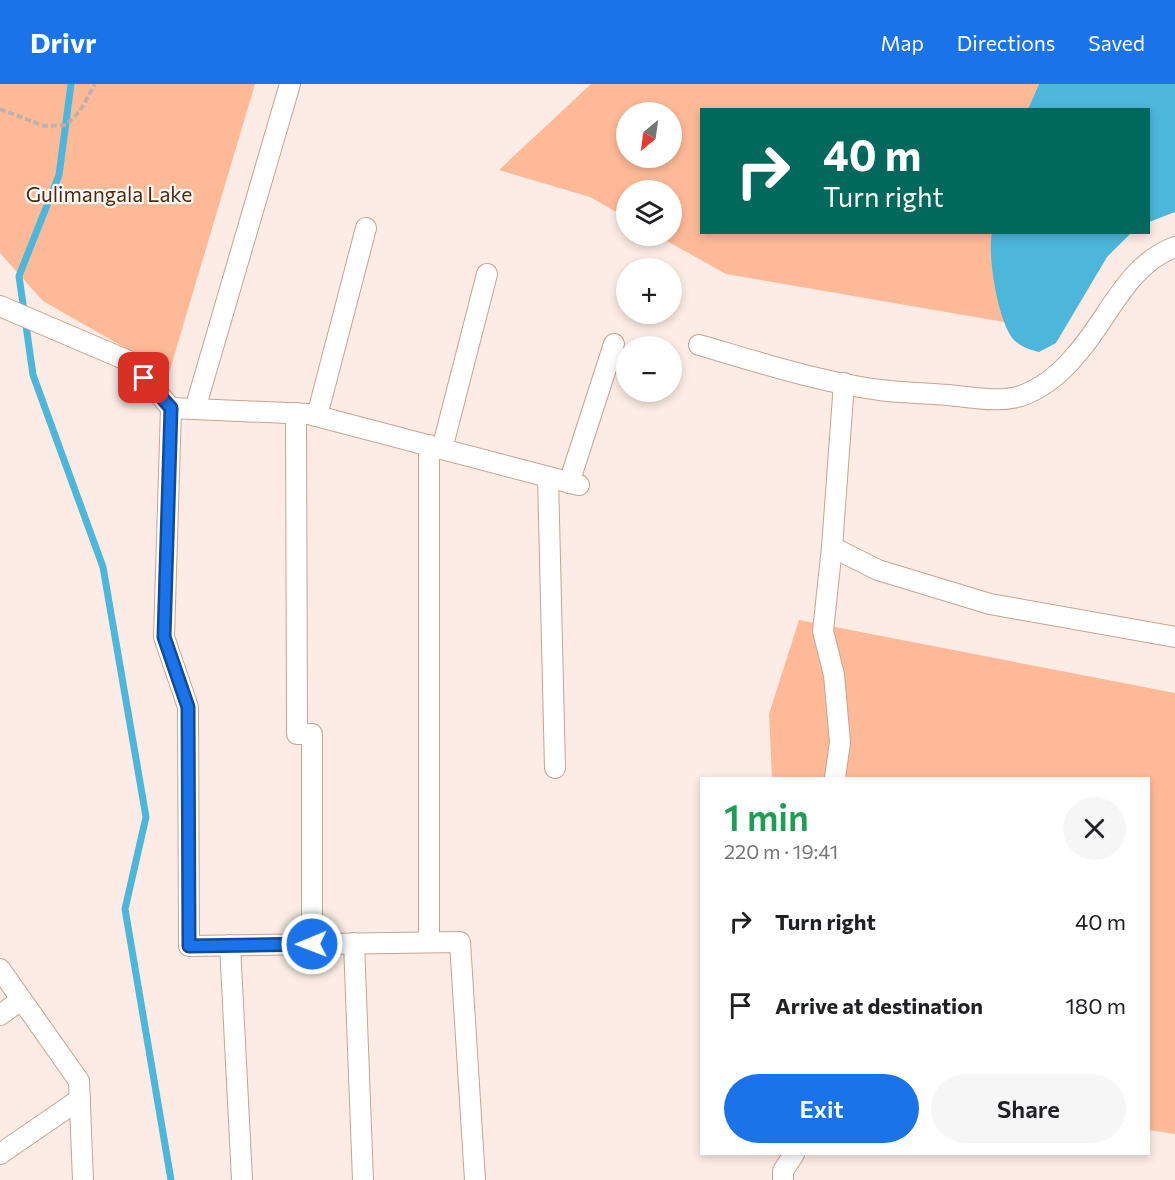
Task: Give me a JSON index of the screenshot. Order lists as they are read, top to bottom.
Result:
{
  "parks": ["Gulimangala Lake"],
  "north": "bottom left",
  "page": {
    "header": "Drivr",
    "nav": ["Map", "Directions", "Saved"],
    "map_buttons": ["+", "−"],
    "turn": ["40 m", "Turn right"],
    "heading": ["1 min", "220 m · 19:41"],
    "list": [
      {
        "name": "Turn right",
        "value": "40 m"
      },
      {
        "name": "Arrive at destination",
        "value": "180 m"
      }
    ],
    "buttons": ["Exit", "Share"]
  }
}
